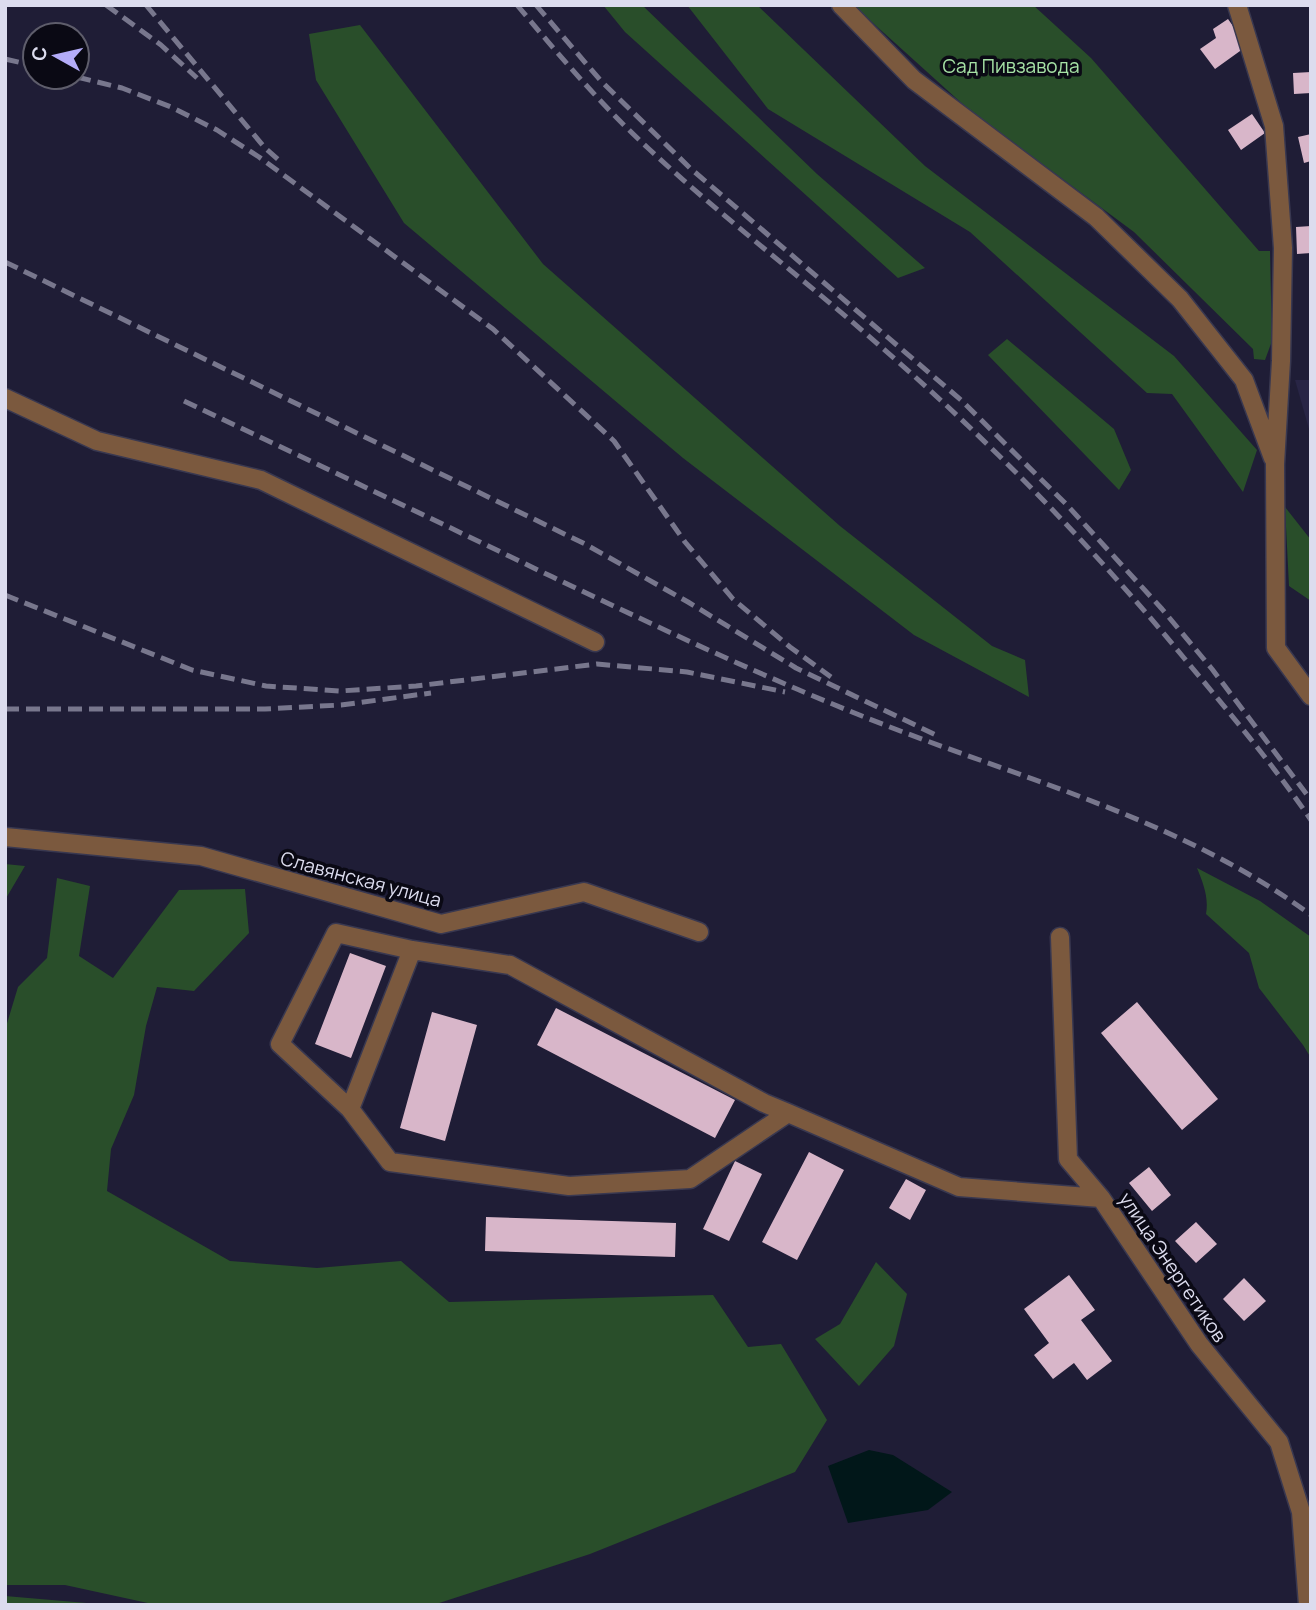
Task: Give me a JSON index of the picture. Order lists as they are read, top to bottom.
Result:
{
  "streets": {
    "street": ["Славянская улица", "улица Энергетиков"]
  },
  "parks": ["Сад Пивзавода"],
  "north": "left"
}
